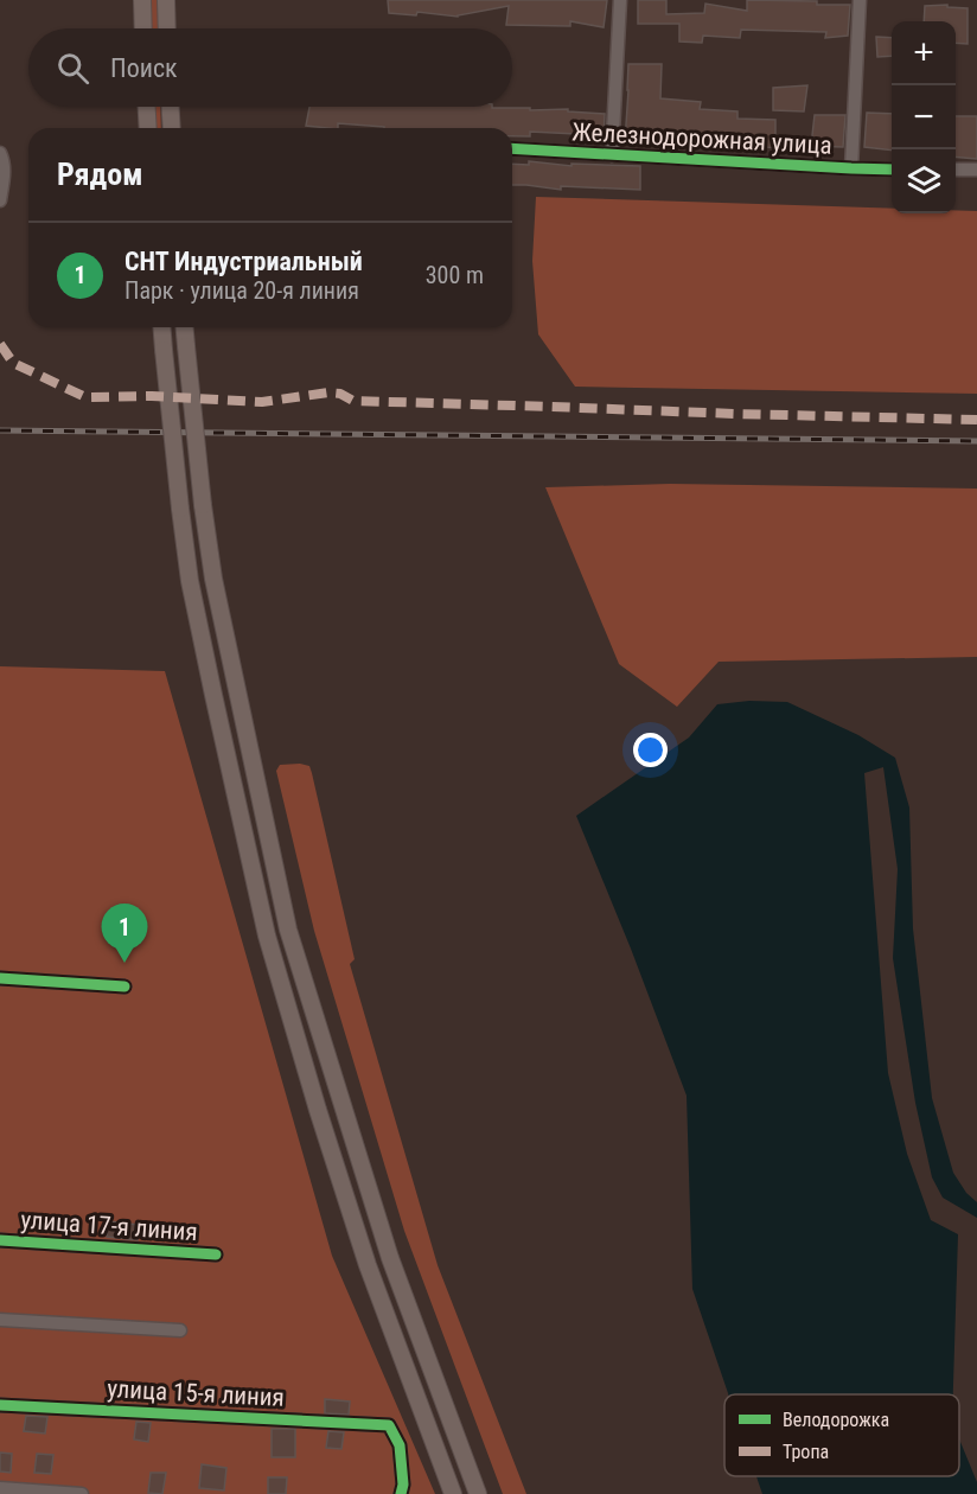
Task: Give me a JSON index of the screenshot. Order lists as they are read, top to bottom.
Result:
{
  "streets": {
    "street": ["Железнодорожная улица", "улица 17-я линия", "улица 15-я линия"]
  },
  "legend": ["Велодорожка", "Тропа"],
  "page": {
    "map_buttons": ["+", "−"],
    "search": "Поиск",
    "heading": "Рядом",
    "list": [
      {
        "mark": "1",
        "name": "СНТ Индустриальный",
        "note": "Парк · улица 20-я линия",
        "value": "300 m"
      }
    ],
    "pins": "1"
  }
}
